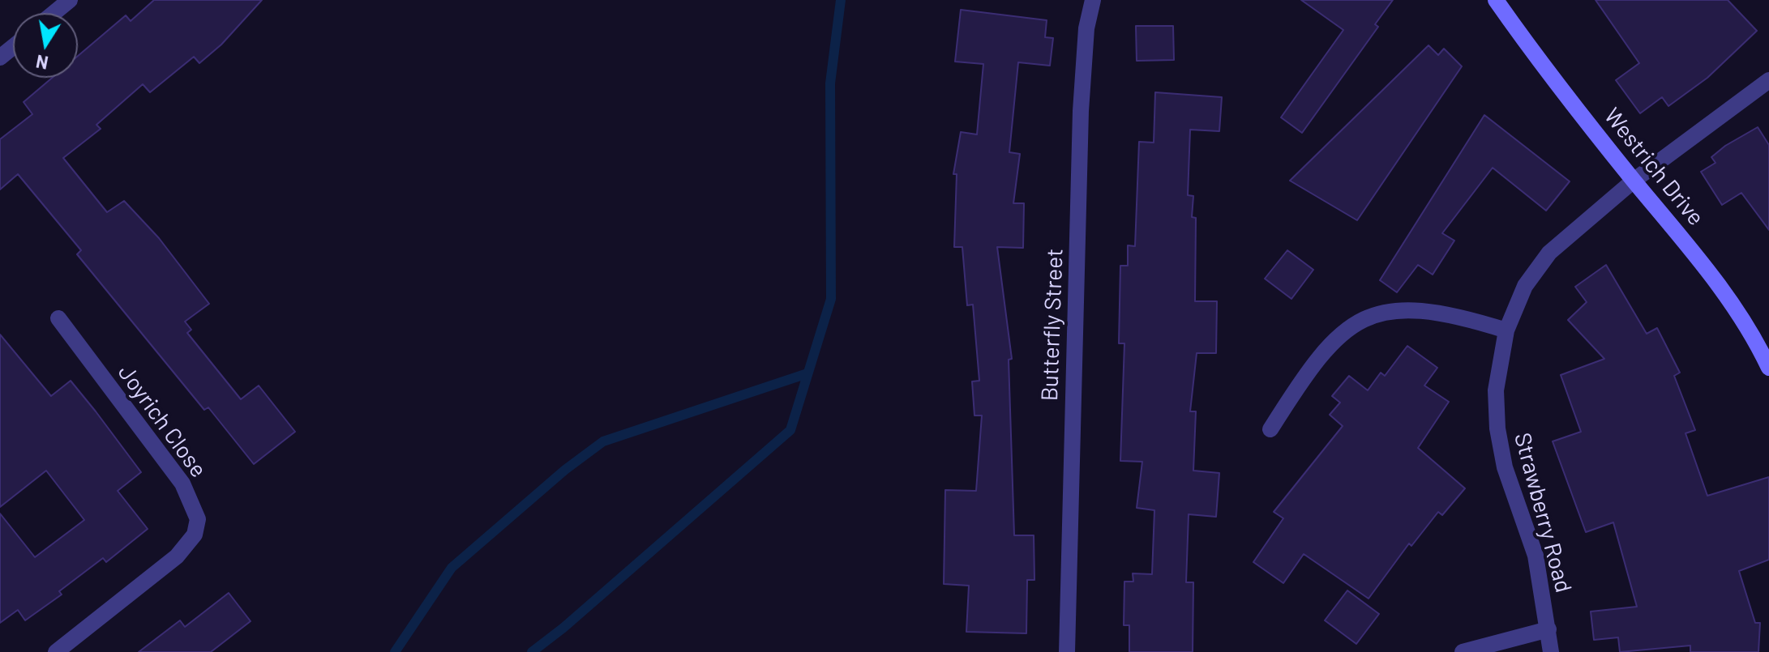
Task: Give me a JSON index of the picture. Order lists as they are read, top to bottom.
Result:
{
  "streets": {
    "street": [
      "Westrich Drive",
      "Butterfly Street",
      "Joyrich Close",
      "Strawberry Road"
    ]
  },
  "crossings": [
    ["Westrich Drive", "Strawberry Road"]
  ],
  "north": "bottom"
}
